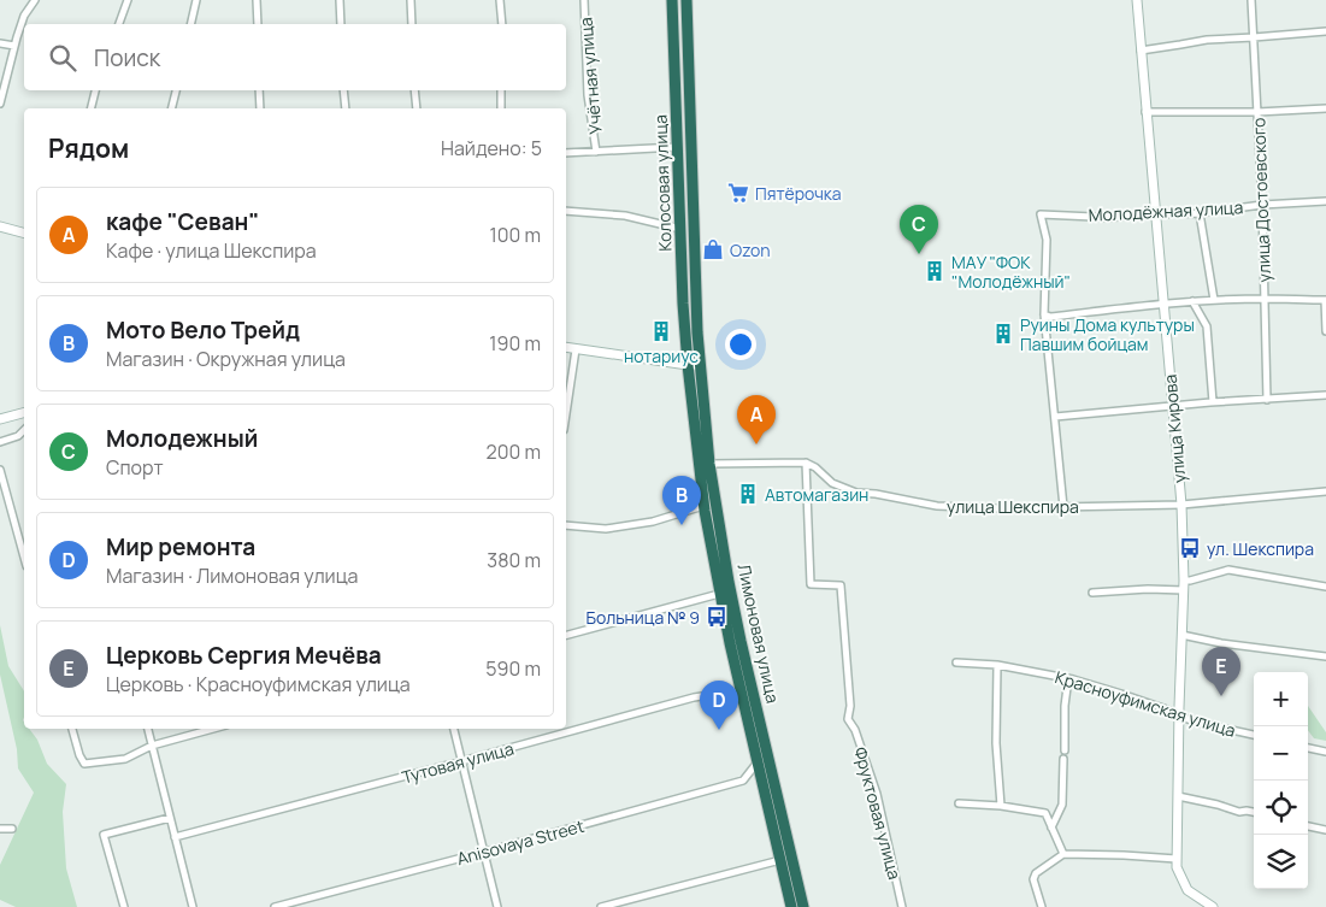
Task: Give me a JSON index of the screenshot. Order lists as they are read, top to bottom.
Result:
{
  "streets": {
    "highway": ["Колосовая улица", "Лимоновая улица"],
    "main road": ["улица Кирова"],
    "street": [
      "Учётная улица",
      "улица Достоевского",
      "Молодёжная улица",
      "улица Шекспира",
      "Красноуфимская улица",
      "Тутовая улица",
      "Фруктовая улица",
      "Anisovaya Street"
    ]
  },
  "crossings": [
    ["Колосовая улица", "Лимоновая улица"],
    ["улица Достоевского", "Молодёжная улица"],
    ["Молодёжная улица", "улица Кирова"],
    ["улица Кирова", "улица Шекспира"],
    ["улица Кирова", "Красноуфимская улица"],
    ["улица Шекспира", "Фруктовая улица"],
    ["Лимоновая улица", "Тутовая улица"],
    ["Лимоновая улица", "Anisovaya Street"]
  ],
  "places": {
    "supermarket": ["Пятёрочка"],
    "shop": ["Ozon"],
    "building": [
      "МАУ \"ФОК \"Молодёжный\"",
      "нотариус",
      "Руины Дома культуры Павшим бойцам",
      "Автомагазин"
    ],
    "bus stop": ["ул. Шекспира", "Больница № 9"]
  },
  "page": {
    "search": "Поиск",
    "heading": ["Рядом", "Найдено: 5"],
    "list": [
      {
        "mark": "A",
        "name": "кафе \"Севан\"",
        "note": "Кафе · улица Шекспира",
        "value": "100 m"
      },
      {
        "mark": "B",
        "name": "Мото Вело Трейд",
        "note": "Магазин · Окружная улица",
        "value": "190 m"
      },
      {
        "mark": "C",
        "name": "Молодежный",
        "note": "Спорт",
        "value": "200 m"
      },
      {
        "mark": "D",
        "name": "Мир ремонта",
        "note": "Магазин · Лимоновая улица",
        "value": "380 m"
      },
      {
        "mark": "E",
        "name": "Церковь Сергия Мечёва",
        "note": "Церковь · Красноуфимская улица",
        "value": "590 m"
      }
    ],
    "pins": [
      "C",
      "A",
      "B",
      "E",
      "D"
    ],
    "map_buttons": ["+", "−"]
  }
}
